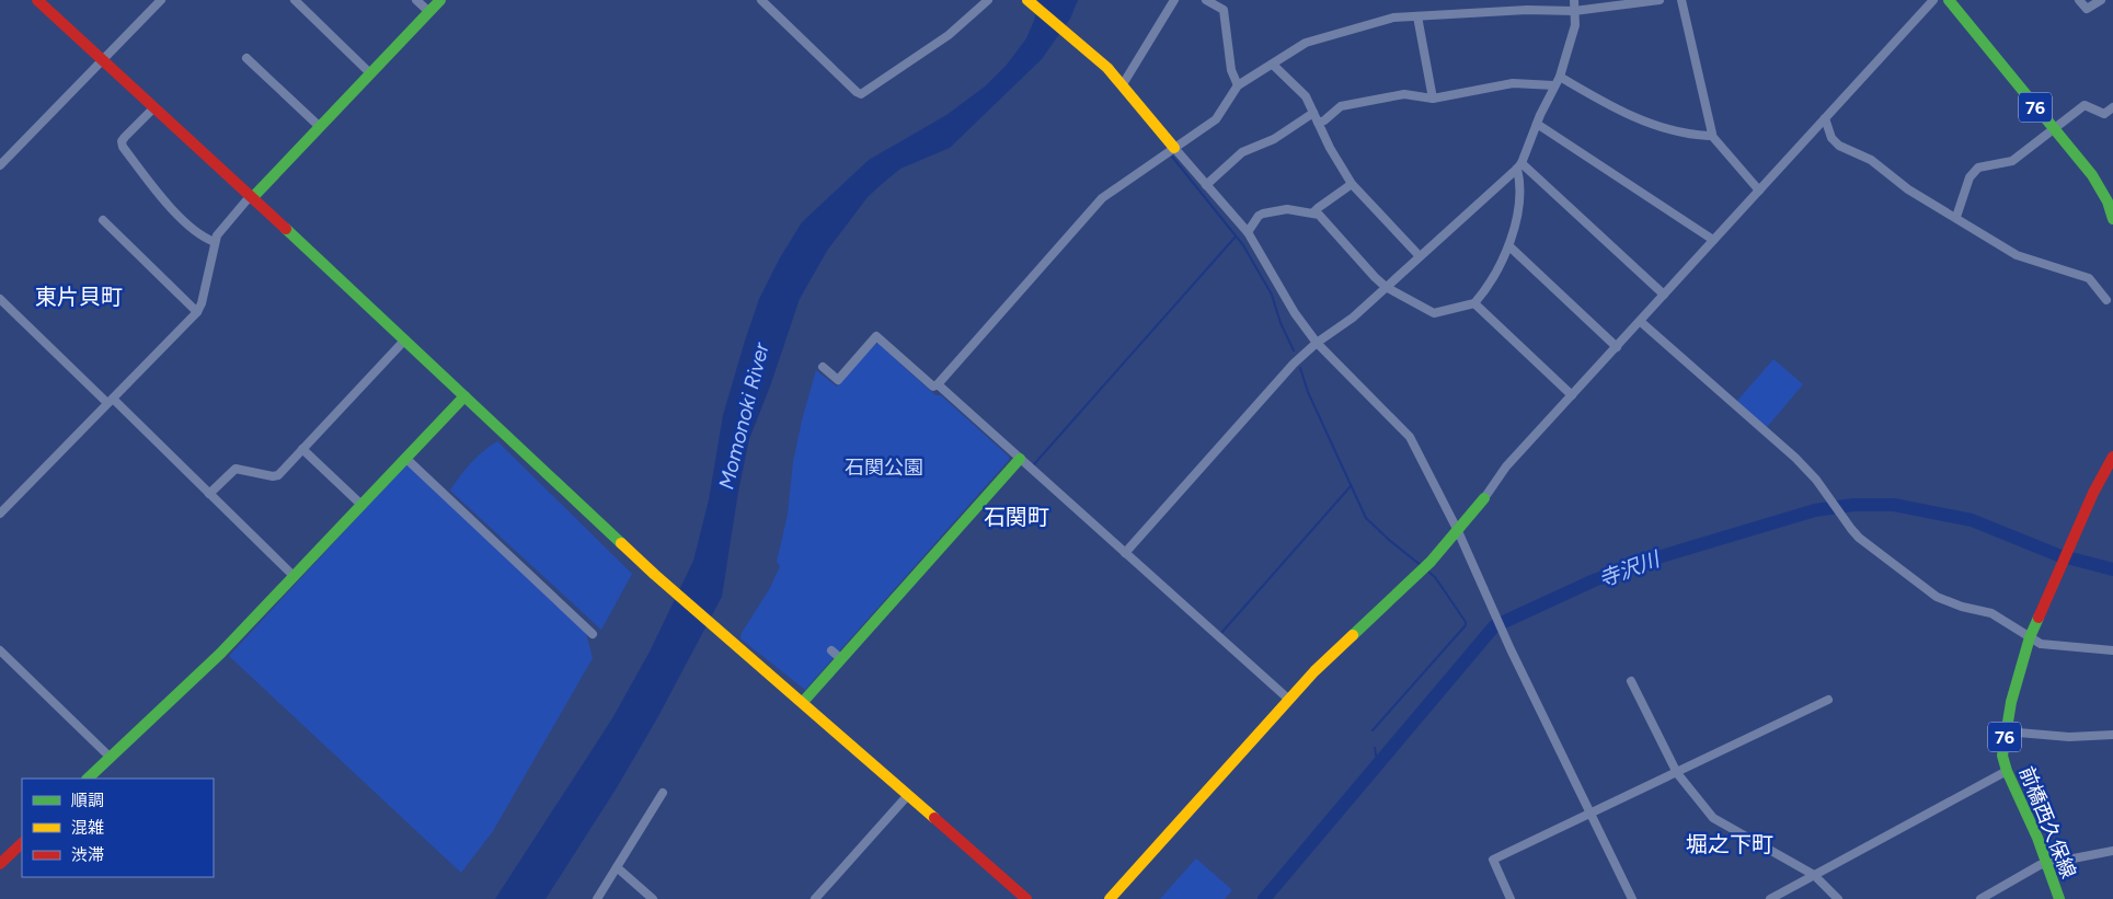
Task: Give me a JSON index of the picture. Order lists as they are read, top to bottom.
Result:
{
  "streets": {
    "street": ["76", "前橋西久保線"]
  },
  "districts": ["東片貝町", "石関町", "堀之下町"],
  "water": ["Momonoki River", "寺沢川"],
  "parks": ["石関公園"],
  "legend": ["順調", "混雑", "渋滞"]
}
